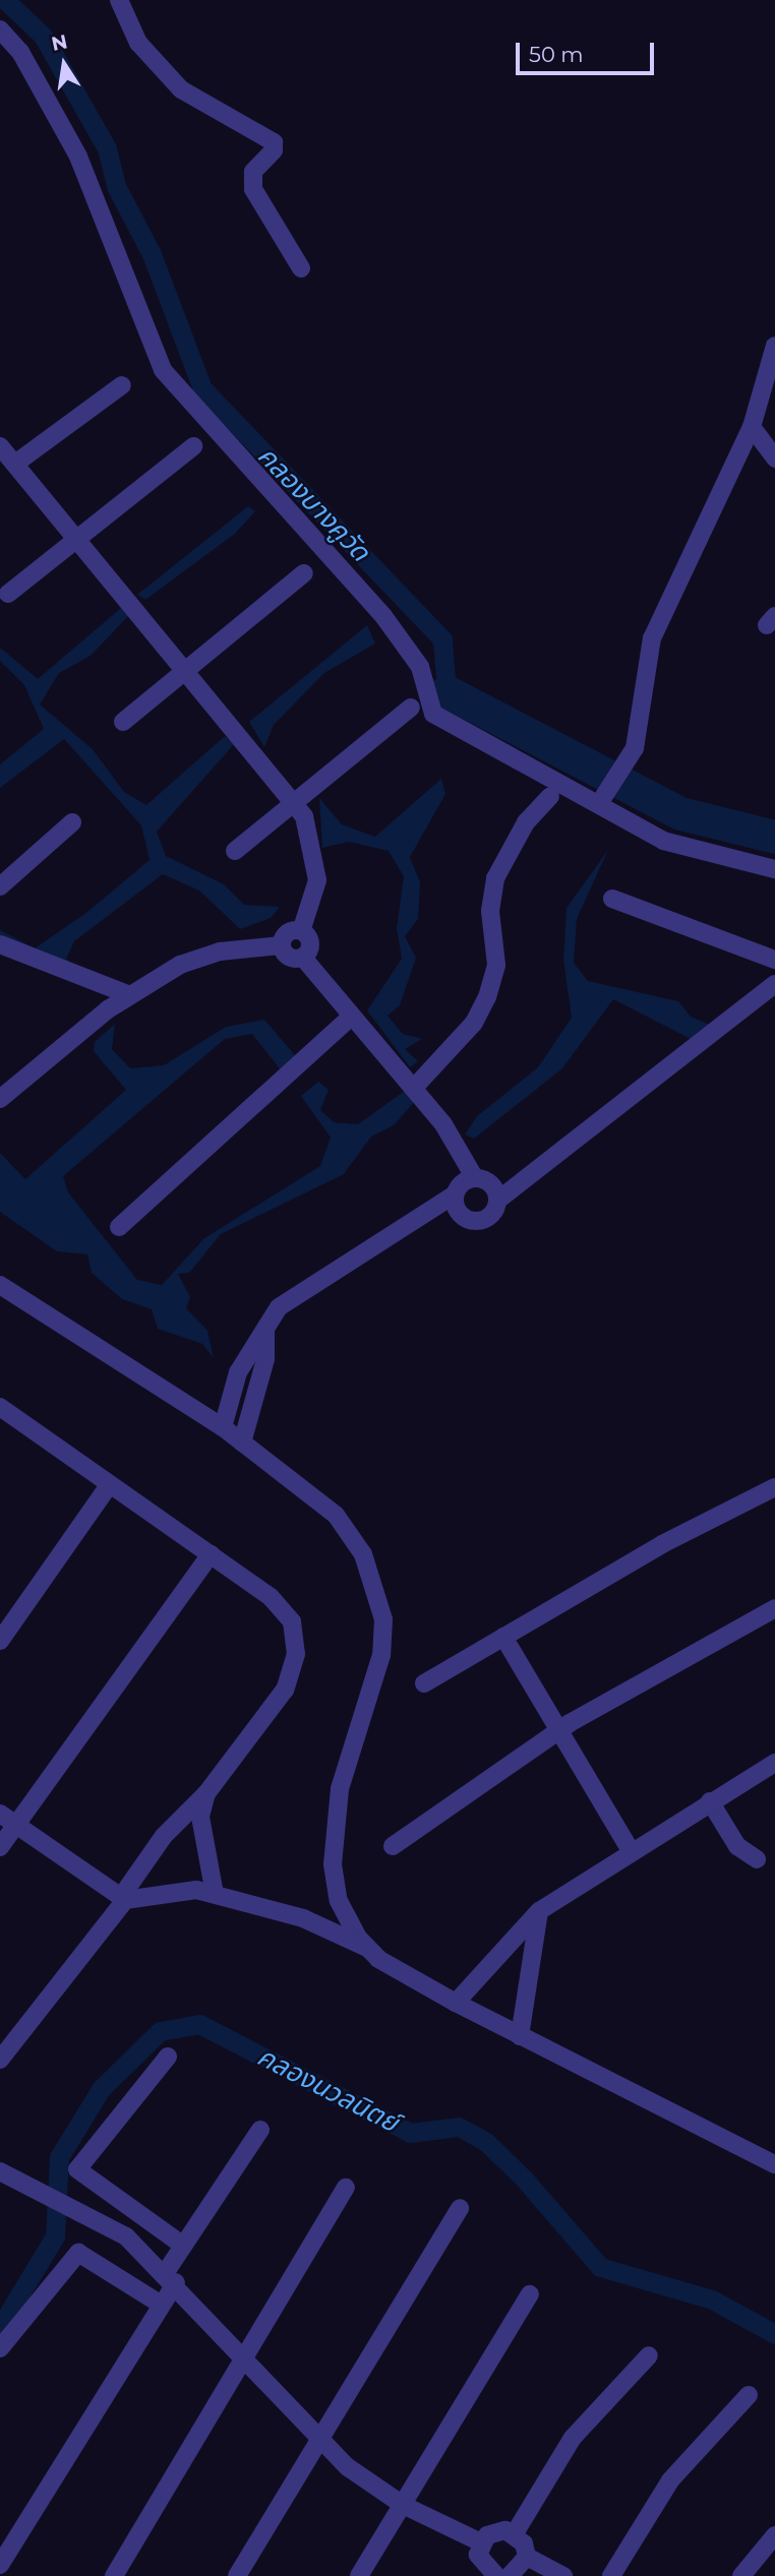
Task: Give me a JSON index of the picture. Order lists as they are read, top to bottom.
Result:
{
  "water": ["คลองบางคูวัด", "คลองนวลนิตย์"],
  "scale_bar": "50 m",
  "north": "top"
}
